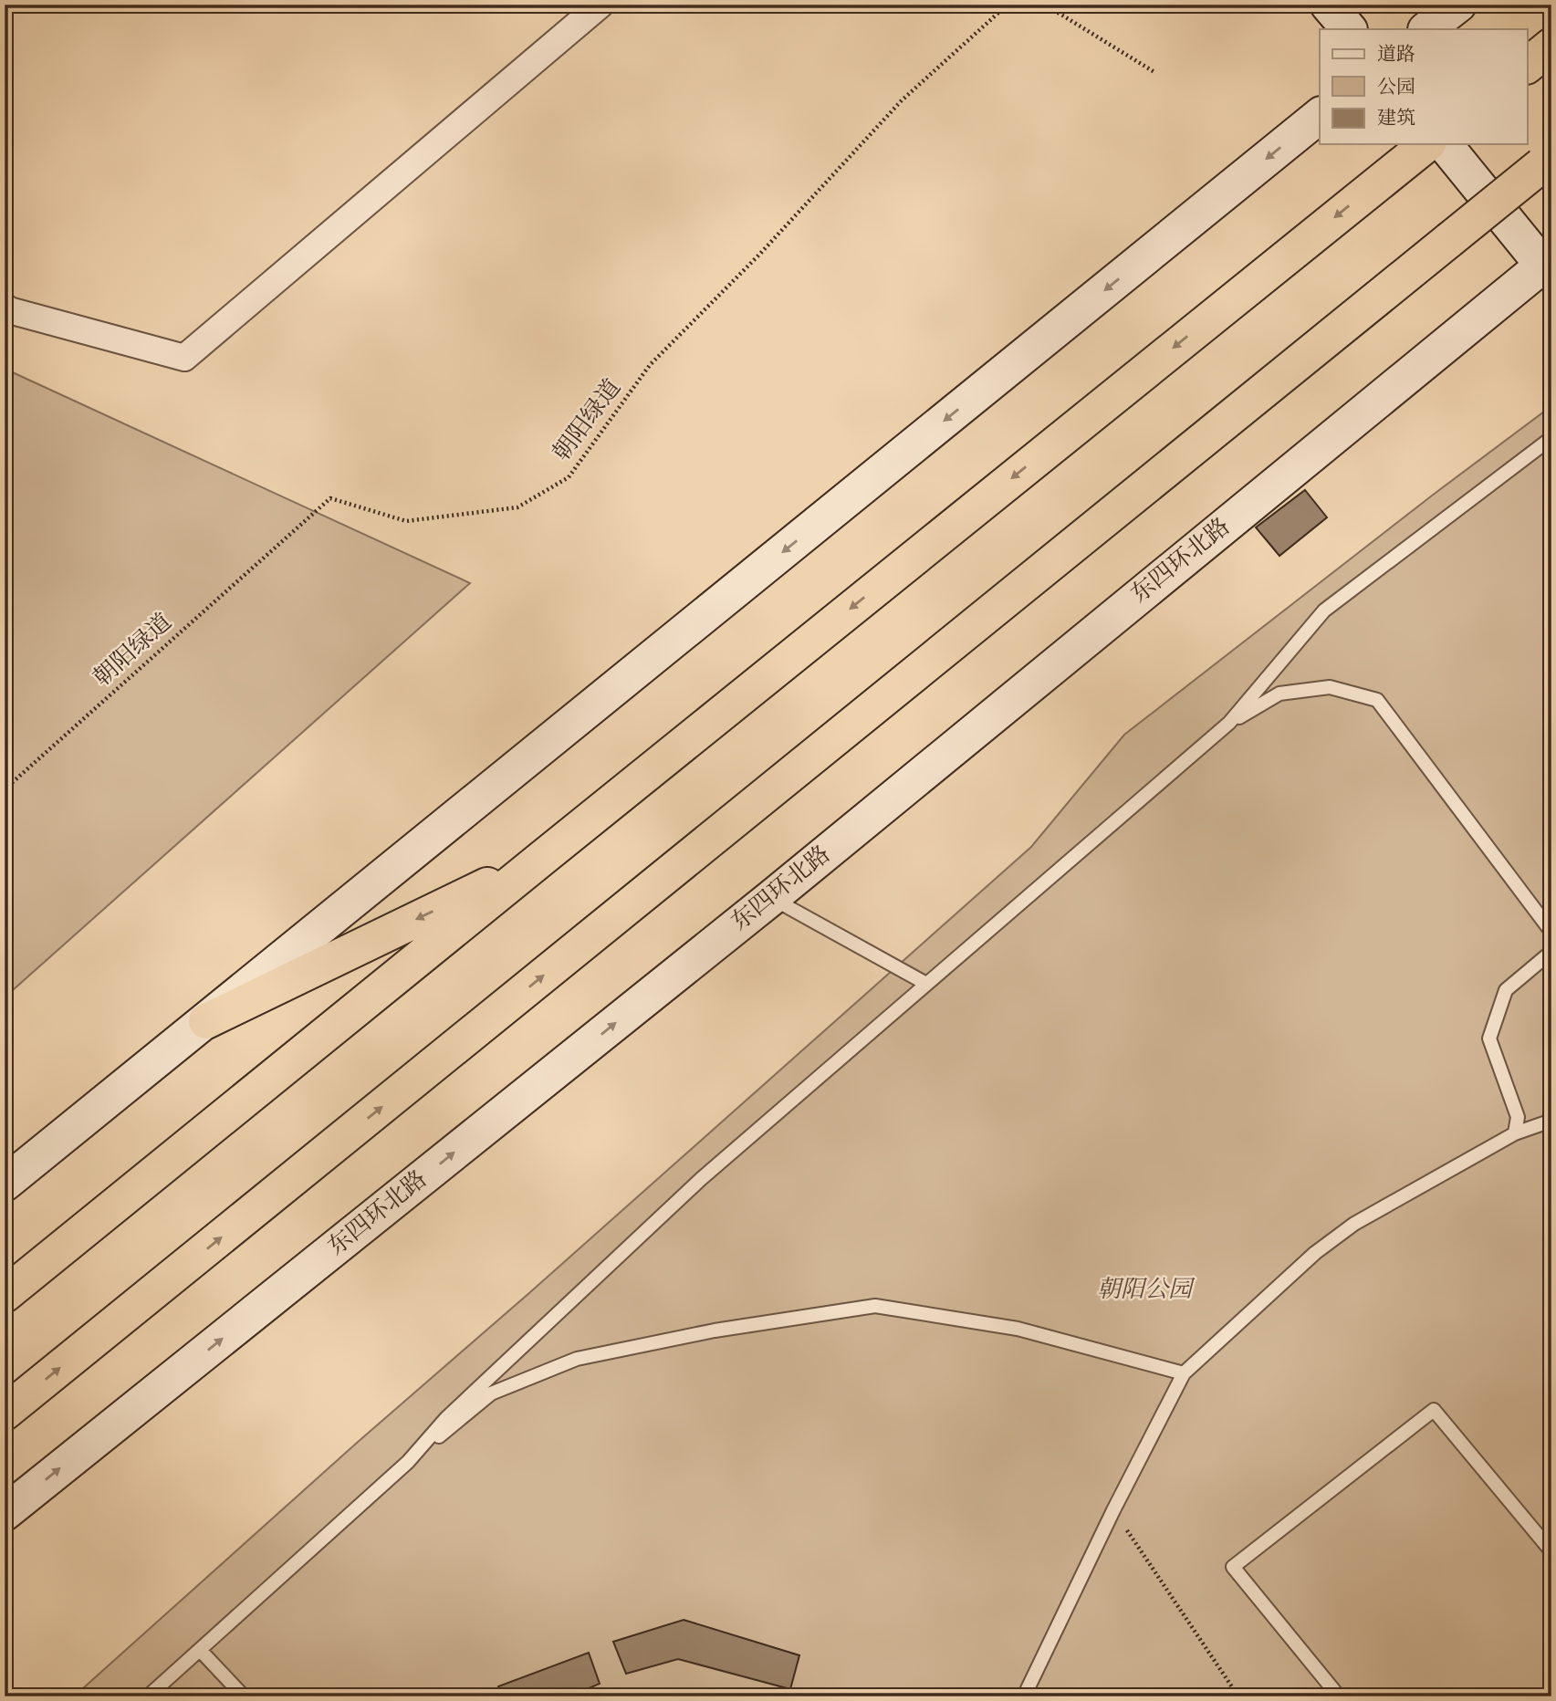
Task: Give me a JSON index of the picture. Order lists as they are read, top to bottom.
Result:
{
  "streets": {
    "street": ["东四环北路"],
    "path": ["朝阳绿道"]
  },
  "parks": ["朝阳公园"],
  "legend": ["道路", "公园", "建筑"]
}
